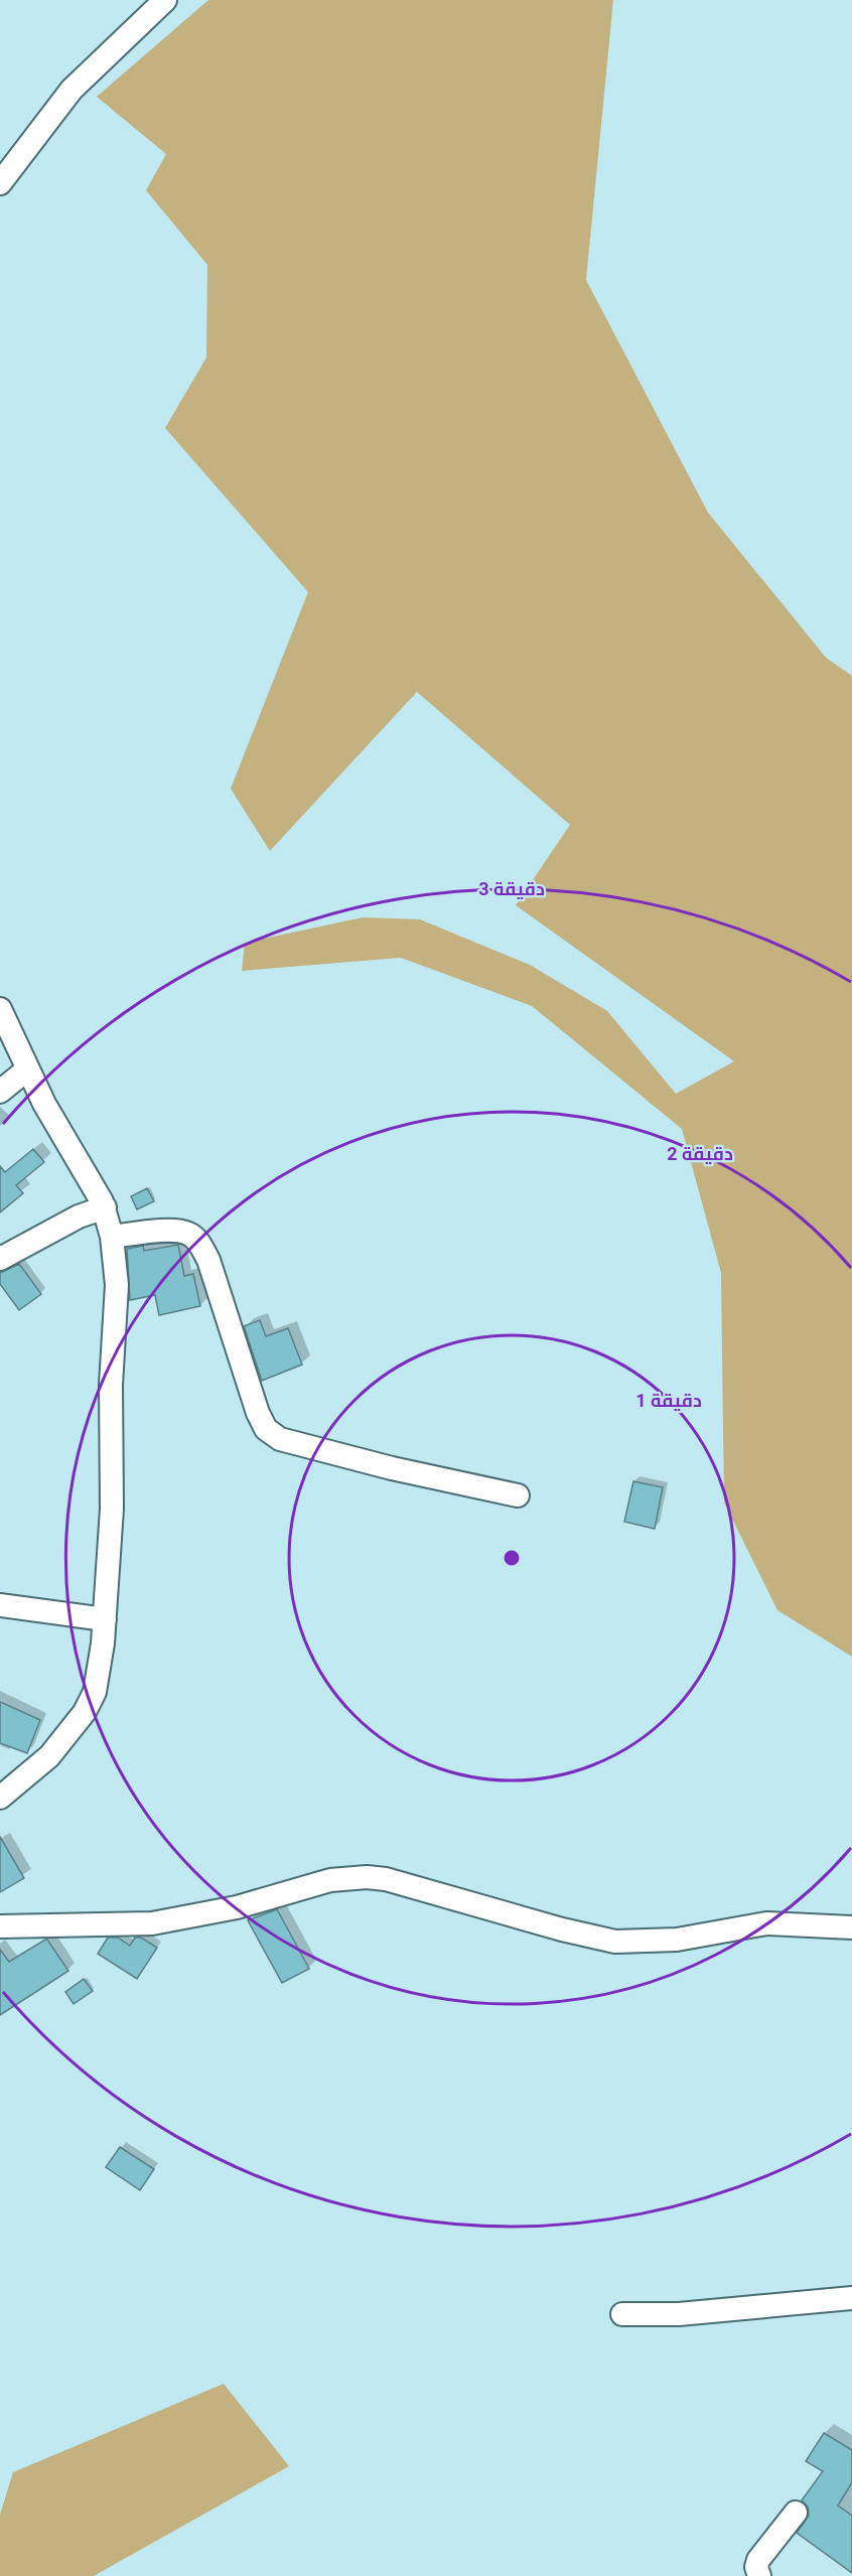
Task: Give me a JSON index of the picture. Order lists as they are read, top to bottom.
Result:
{
  "rings": ["3 دقيقة", "2 دقيقة", "1 دقيقة"]
}
